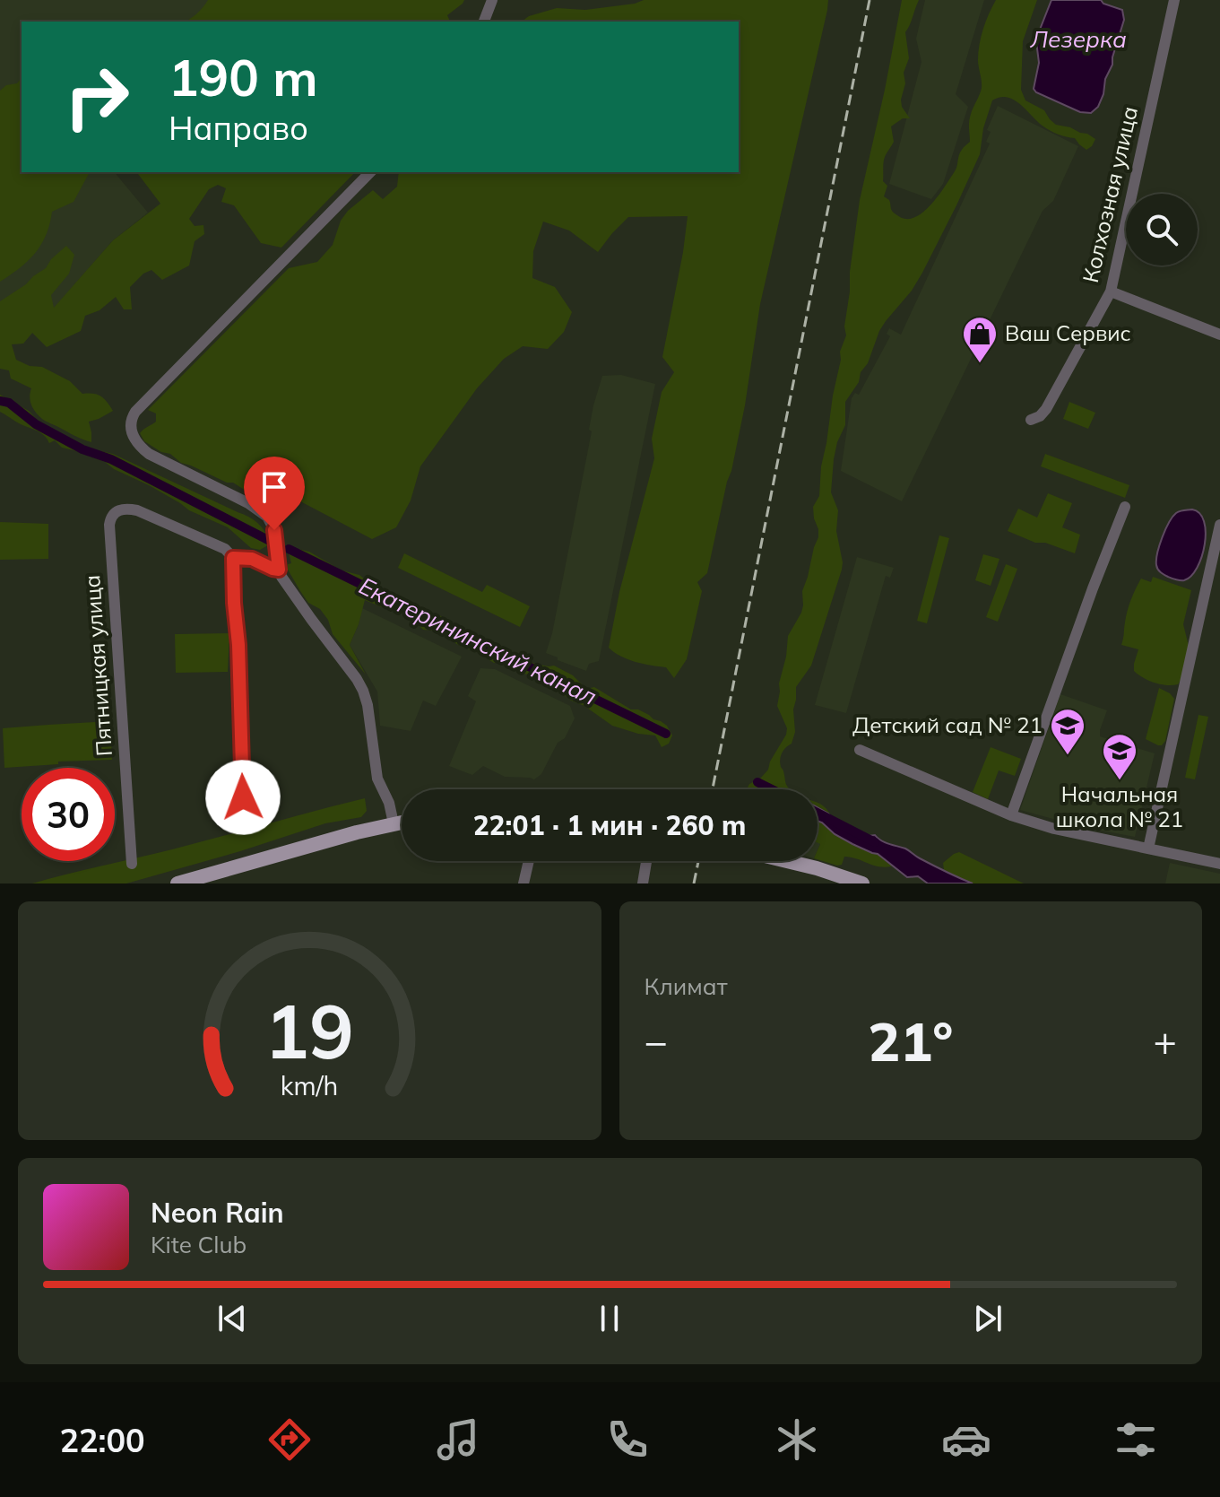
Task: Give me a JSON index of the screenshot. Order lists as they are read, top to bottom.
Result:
{
  "streets": {
    "street": ["Колхозная улица", "Пятницкая улица"]
  },
  "water": ["Лезерка", "Екатерининский канал"],
  "places": {
    "shop": ["Ваш Сервис"],
    "school or university": ["Детский сад № 21", "Начальная школа № 21"]
  },
  "page": {
    "turn": ["190 m", "Направо"],
    "limit": "30",
    "trip": "22:01 · 1 мин · 260 m",
    "tile": "Климат",
    "heat": ["−", "21°", "+"],
    "song": ["Neon Rain", "Kite Club"],
    "tabs": "22:00",
    "gauge": ["19", "km/h"]
  }
}
